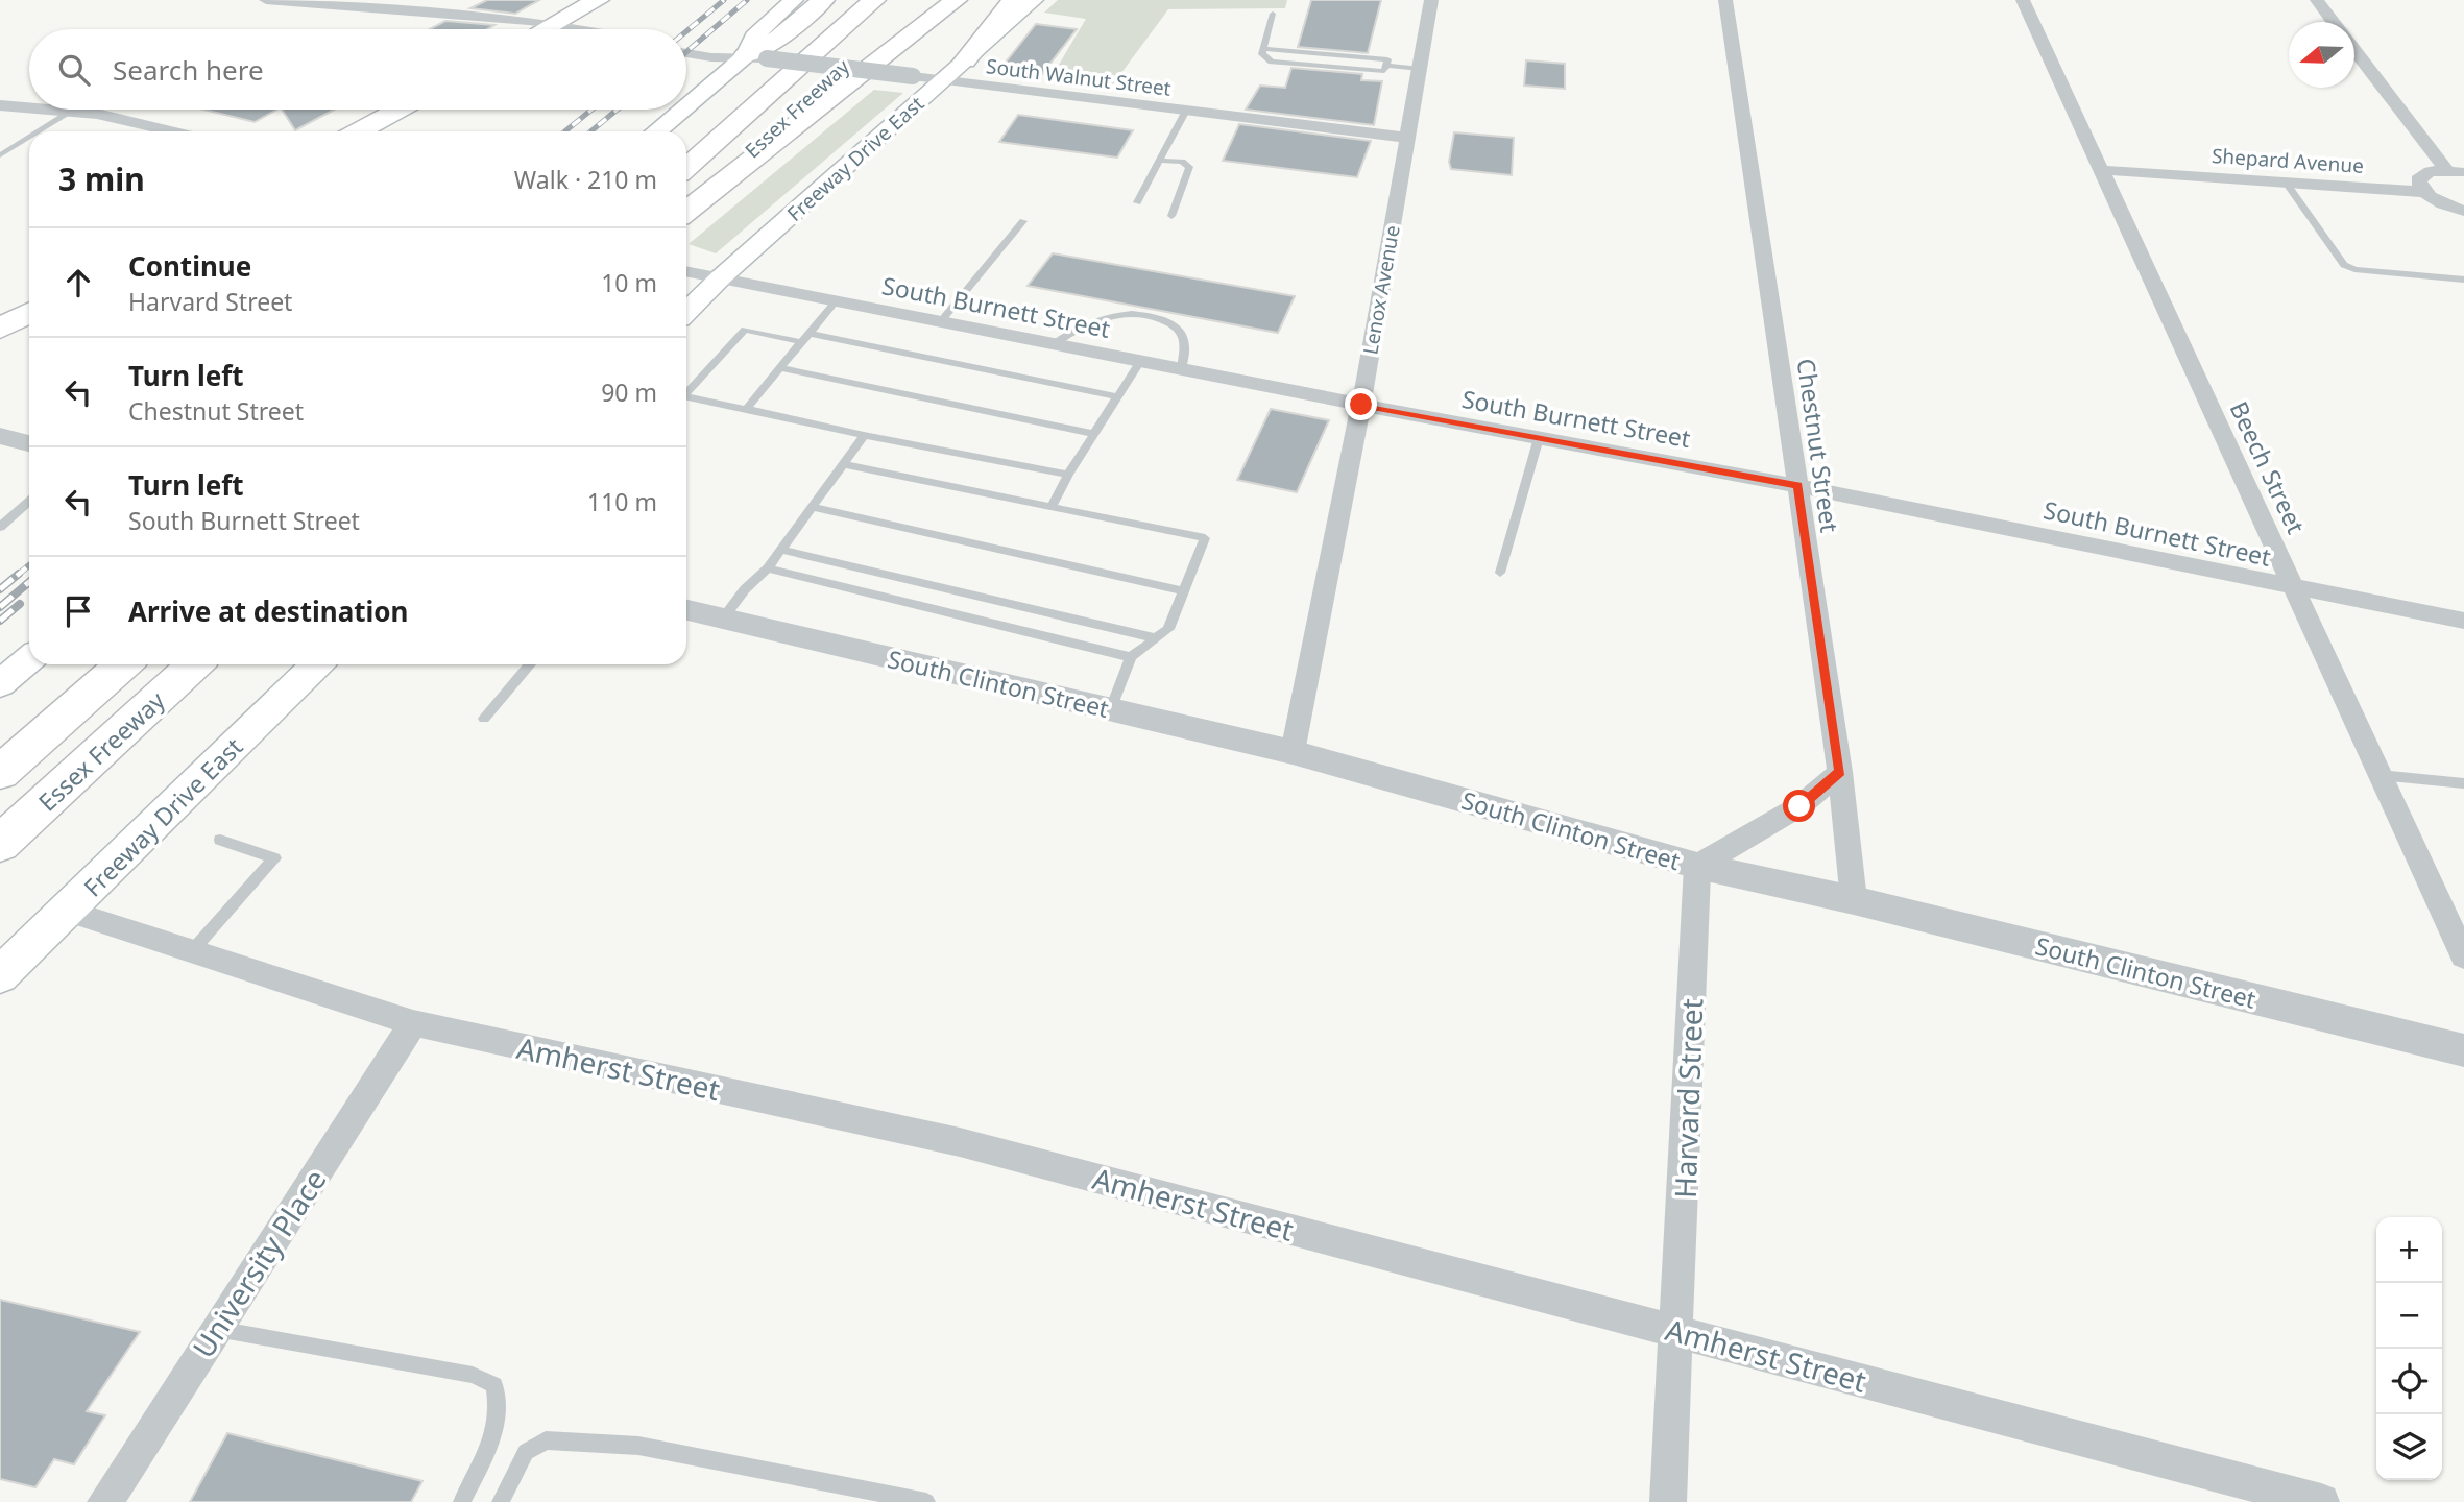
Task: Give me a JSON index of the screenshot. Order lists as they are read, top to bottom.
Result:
{
  "streets": {
    "main road": ["Essex Freeway", "Freeway Drive East"],
    "street": [
      "South Walnut Street",
      "Shepard Avenue",
      "Lenox Avenue",
      "South Burnett Street",
      "Chestnut Street",
      "Beech Street",
      "South Clinton Street",
      "Amherst Street",
      "Harvard Street",
      "University Place"
    ]
  },
  "crossings": [
    ["South Walnut Street", "Freeway Drive East"],
    ["South Walnut Street", "Lenox Avenue"],
    ["Freeway Drive East", "South Burnett Street"],
    ["Freeway Drive East", "Amherst Street"],
    ["Shepard Avenue", "Beech Street"],
    ["Lenox Avenue", "South Burnett Street"],
    ["Lenox Avenue", "South Clinton Street"],
    ["South Burnett Street", "Chestnut Street"],
    ["South Burnett Street", "Beech Street"],
    ["Chestnut Street", "South Clinton Street"],
    ["South Clinton Street", "Harvard Street"],
    ["Amherst Street", "Harvard Street"],
    ["Amherst Street", "University Place"]
  ],
  "north": "left",
  "page": {
    "search": "Search here",
    "heading": ["3 min", "Walk · 210 m"],
    "list": [
      ["Continue", "Harvard Street", "10 m"],
      ["Turn left", "Chestnut Street", "90 m"],
      ["Turn left", "South Burnett Street", "110 m"],
      "Arrive at destination"
    ],
    "map_buttons": ["+", "−"]
  }
}
